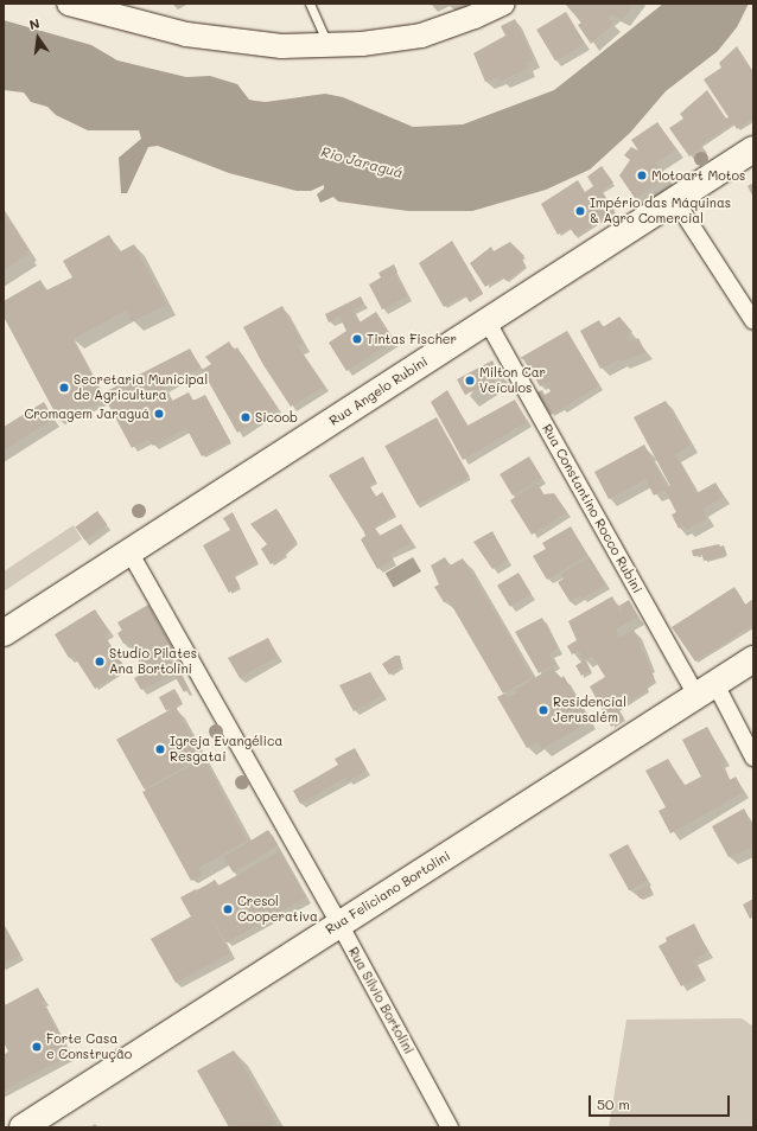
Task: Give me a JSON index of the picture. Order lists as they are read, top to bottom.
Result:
{
  "streets": {
    "main road": ["Rua Angelo Rubini", "Rua Feliciano Bortolini"],
    "street": ["Rua Constantino Rocco Rubini", "Rua Sílvio Bortolini"]
  },
  "crossings": [
    ["Rua Angelo Rubini", "Rua Constantino Rocco Rubini"],
    ["Rua Angelo Rubini", "Rua Sílvio Bortolini"],
    ["Rua Constantino Rocco Rubini", "Rua Feliciano Bortolini"],
    ["Rua Feliciano Bortolini", "Rua Sílvio Bortolini"]
  ],
  "water": ["Rio Jaraguá"],
  "places": [
    "Motoart Motos",
    "Império das Máquinas & Agro Comercial",
    "Tintas Fischer",
    "Milton Car Veículos",
    "Secretaria Municipal de Agricultura",
    "Cromagem Jaraguá",
    "Sicoob",
    "Studio Pilates Ana Bortolini",
    "Residencial Jerusalém",
    "Igreja Evangélica Resgatai",
    "Cresol Cooperativa",
    "Forte Casa e Construção"
  ],
  "scale_bar": "50 m",
  "north": "top"
}
